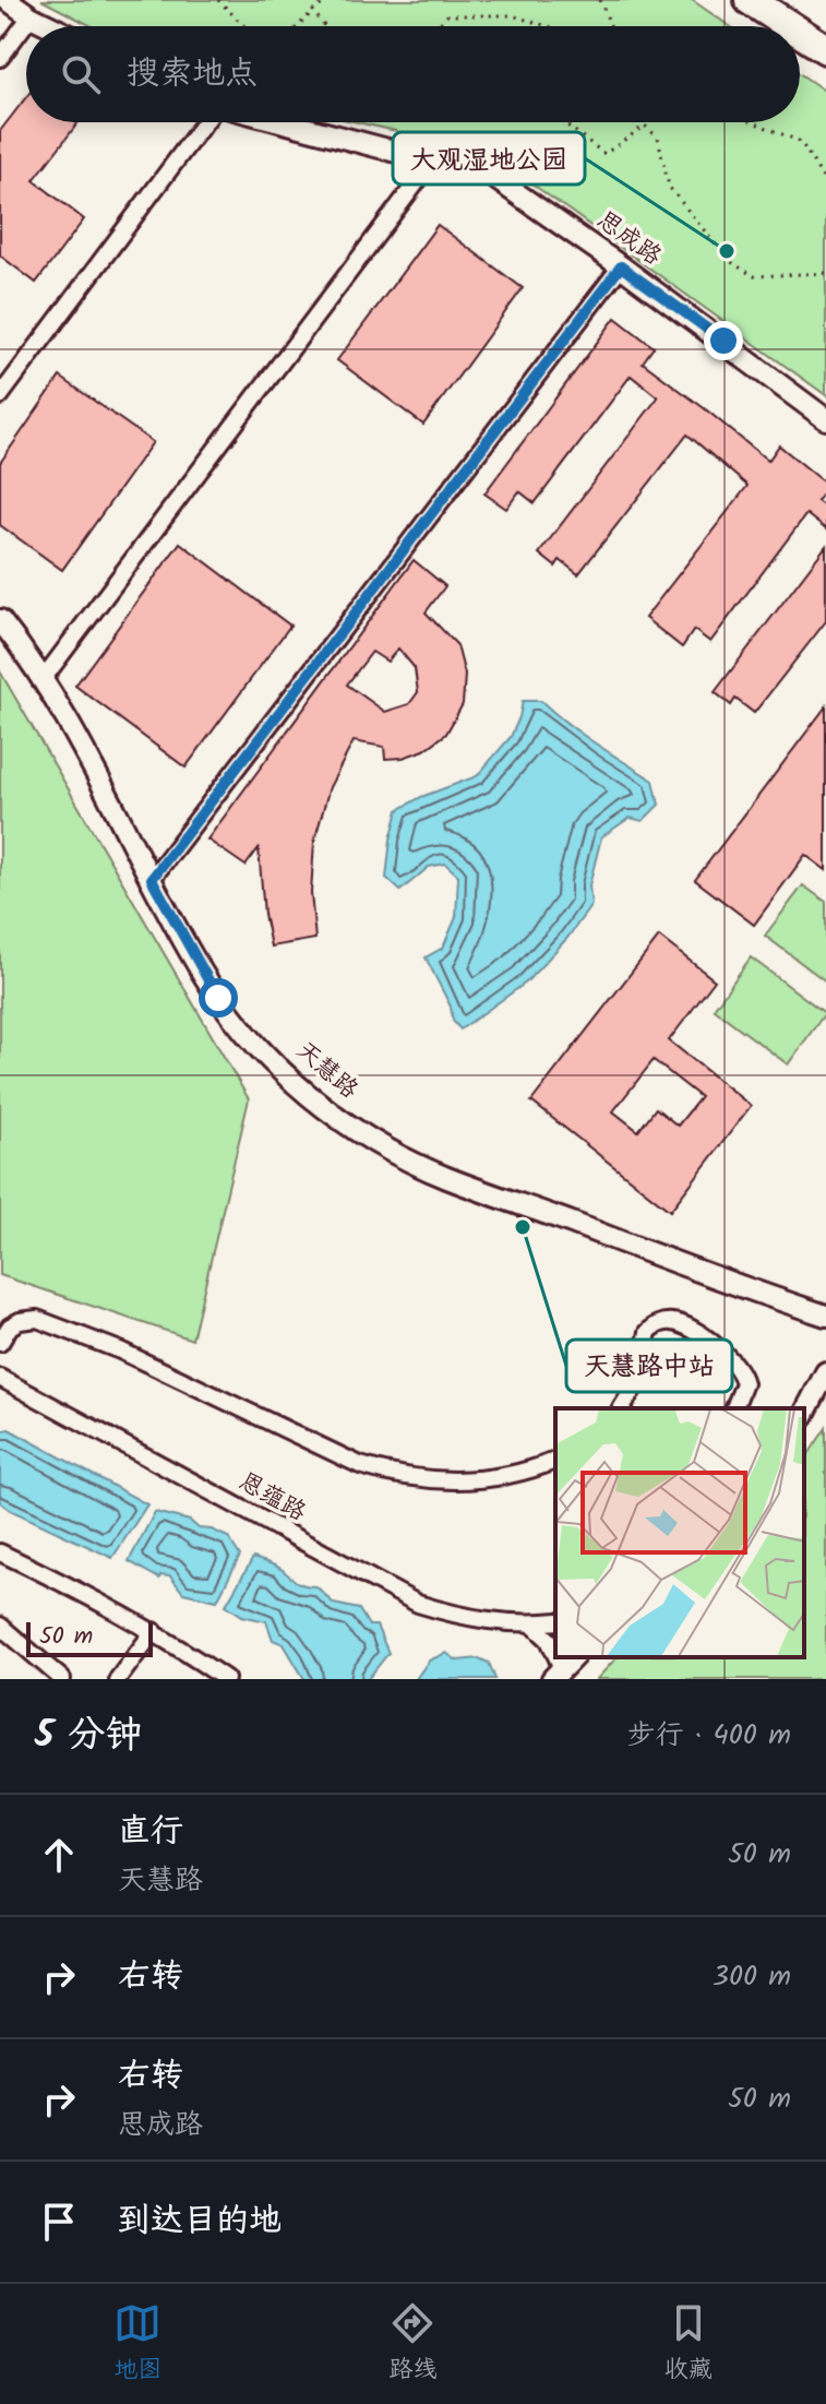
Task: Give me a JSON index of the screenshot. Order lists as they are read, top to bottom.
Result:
{
  "streets": {
    "street": ["思成路", "天慧路", "恩蕴路"]
  },
  "places": ["大观湿地公园", "天慧路中站"],
  "scale_bar": "50 m",
  "page": {
    "search": "搜索地点",
    "scale": "50 m",
    "heading": ["5 分钟", "步行 · 400 m"],
    "list": [
      ["直行", "天慧路", "50 m"],
      ["右转", "300 m"],
      ["右转", "思成路", "50 m"],
      "到达目的地"
    ],
    "nav": ["地图", "路线", "收藏"]
  }
}
